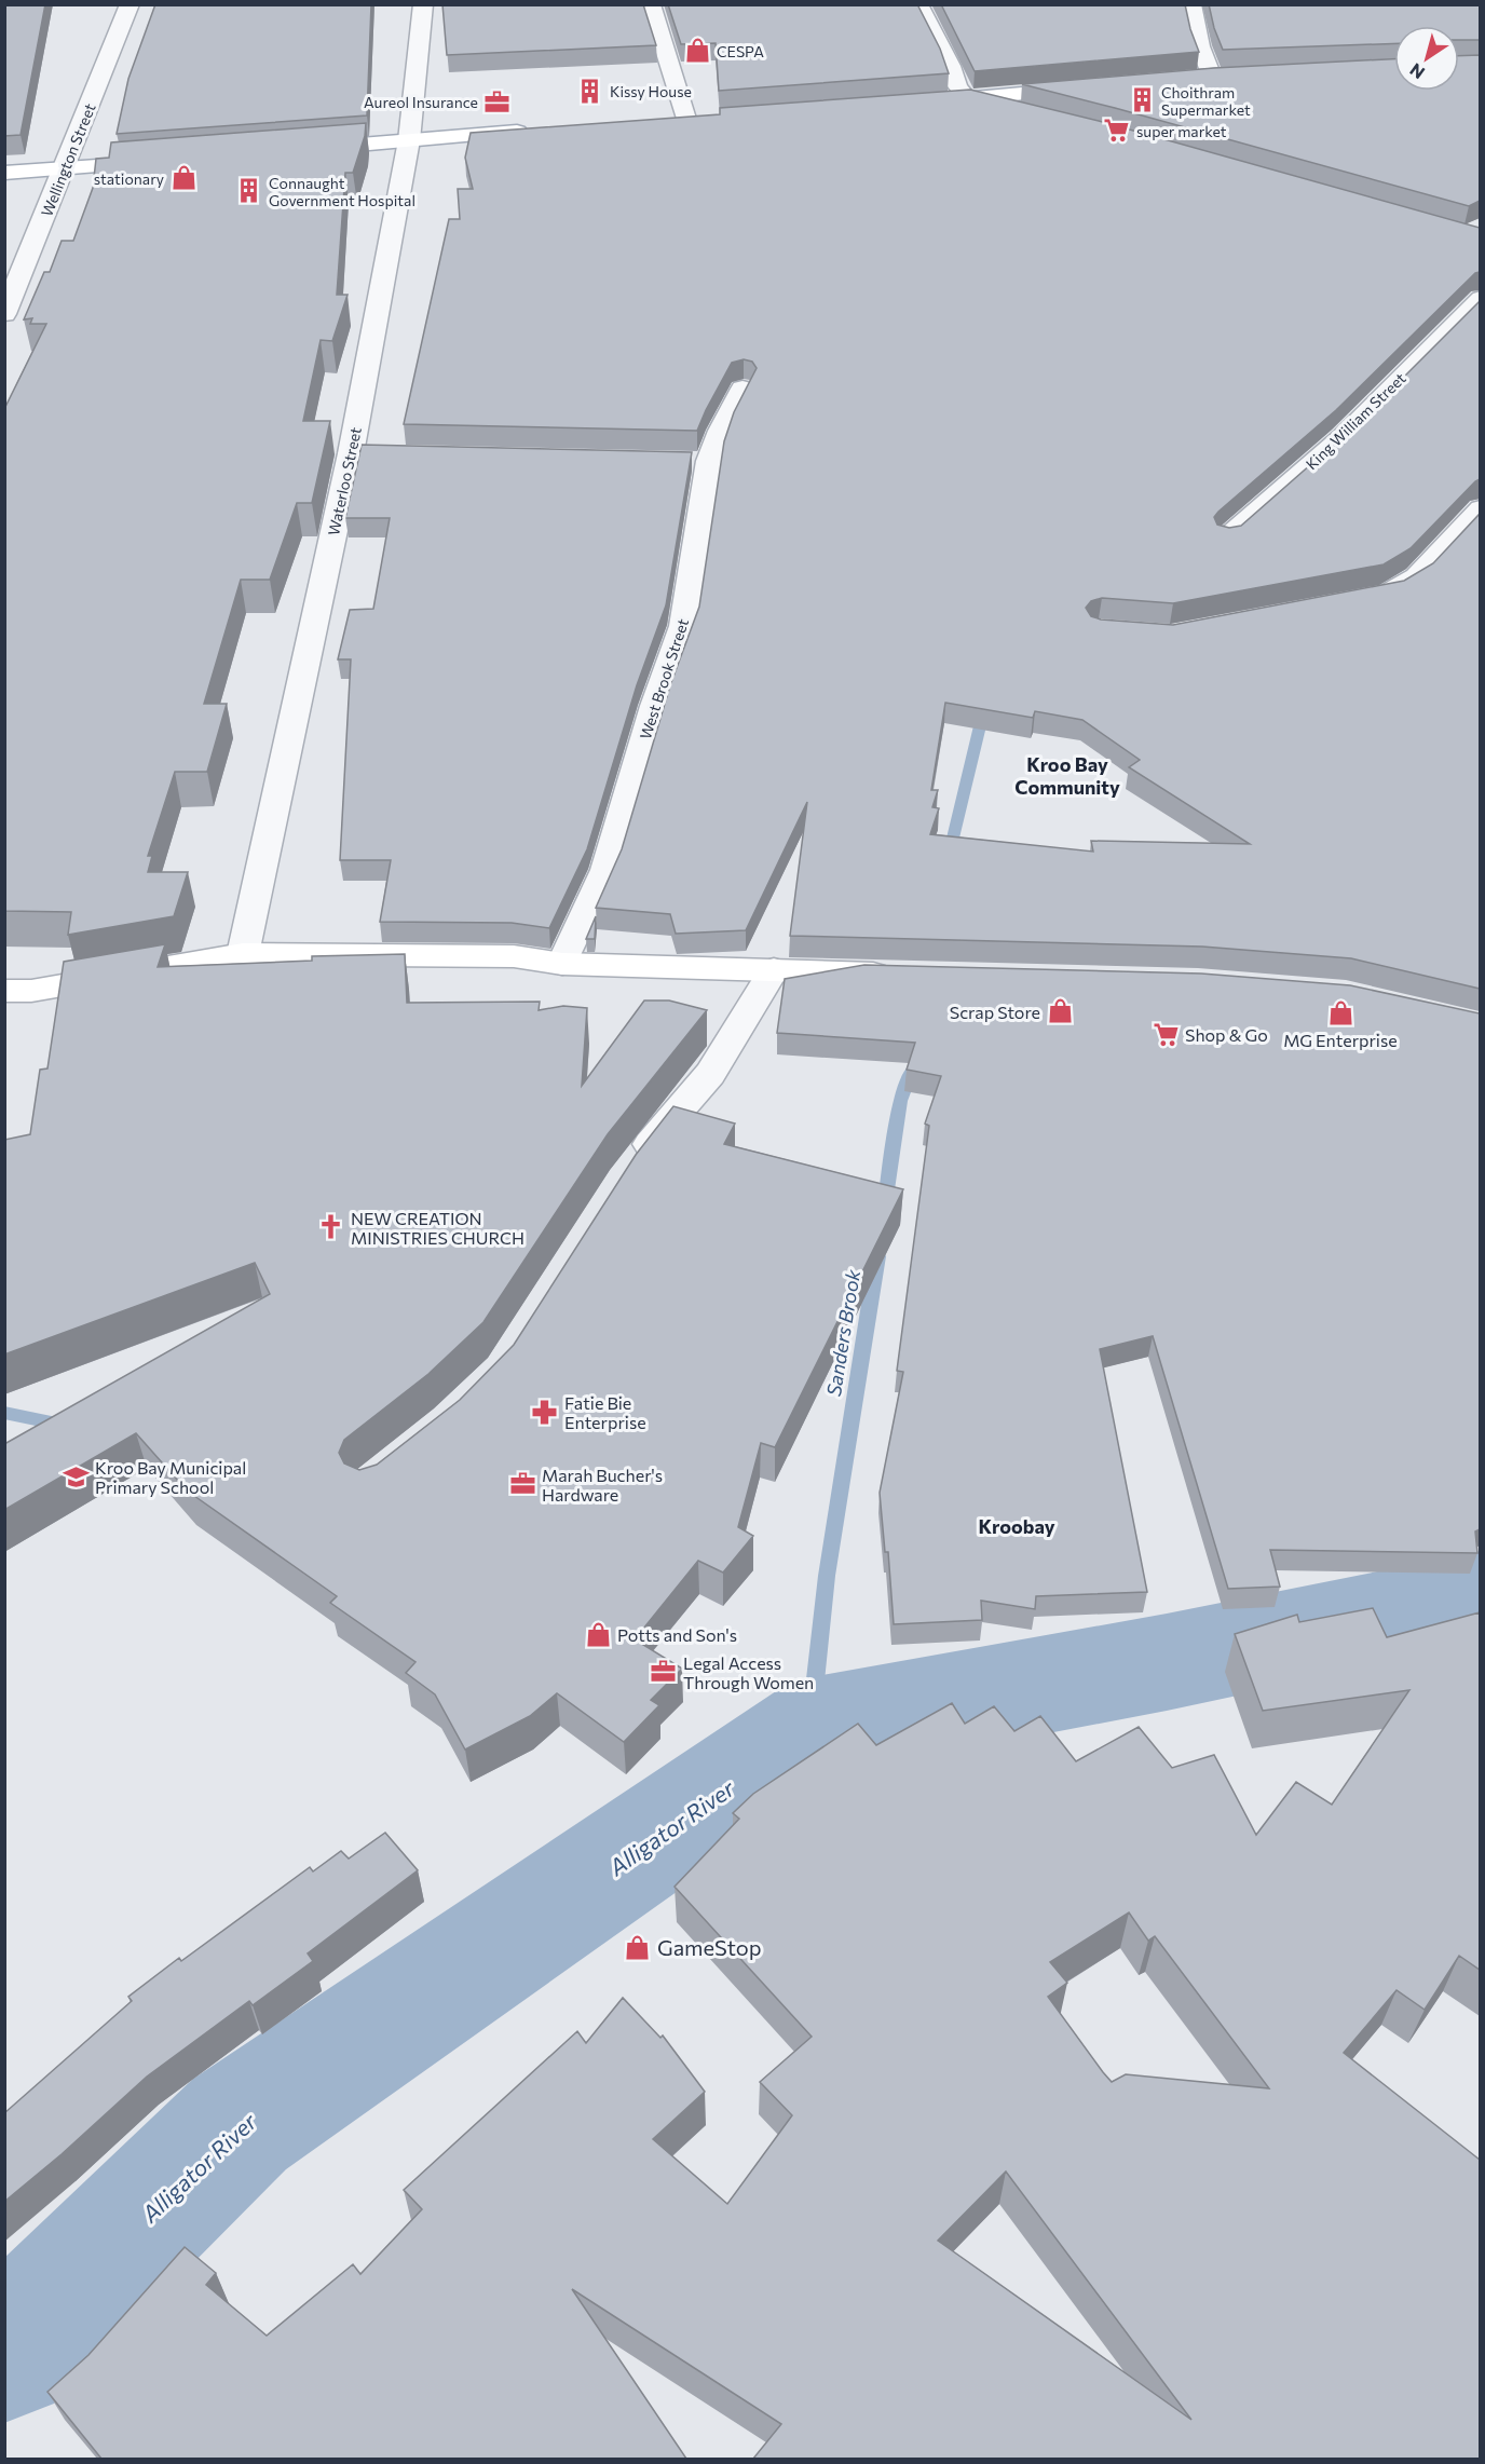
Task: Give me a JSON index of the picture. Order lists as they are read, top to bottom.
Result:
{
  "streets": {
    "street": [
      "Wellington Street",
      "King William Street",
      "Waterloo Street",
      "West Brook Street"
    ]
  },
  "districts": ["Kroo Bay Community", "Kroobay"],
  "water": ["Sanders Brook", "Alligator River"],
  "places": {
    "shop": [
      "CESPA",
      "stationary",
      "Scrap Store",
      "MG Enterprise",
      "Potts and Son's",
      "GameStop"
    ],
    "building": ["Kissy House", "Choithram Supermarket", "Connaught Government Hospital"],
    "office": ["Aureol Insurance", "Marah Bucher's Hardware", "Legal Access Through Women"],
    "supermarket": ["super market", "Shop & Go"],
    "church": ["NEW CREATION MINISTRIES CHURCH"],
    "pharmacy": ["Fatie Bie Enterprise"],
    "school or university": ["Kroo Bay Municipal Primary School"]
  },
  "north": "bottom left"
}
